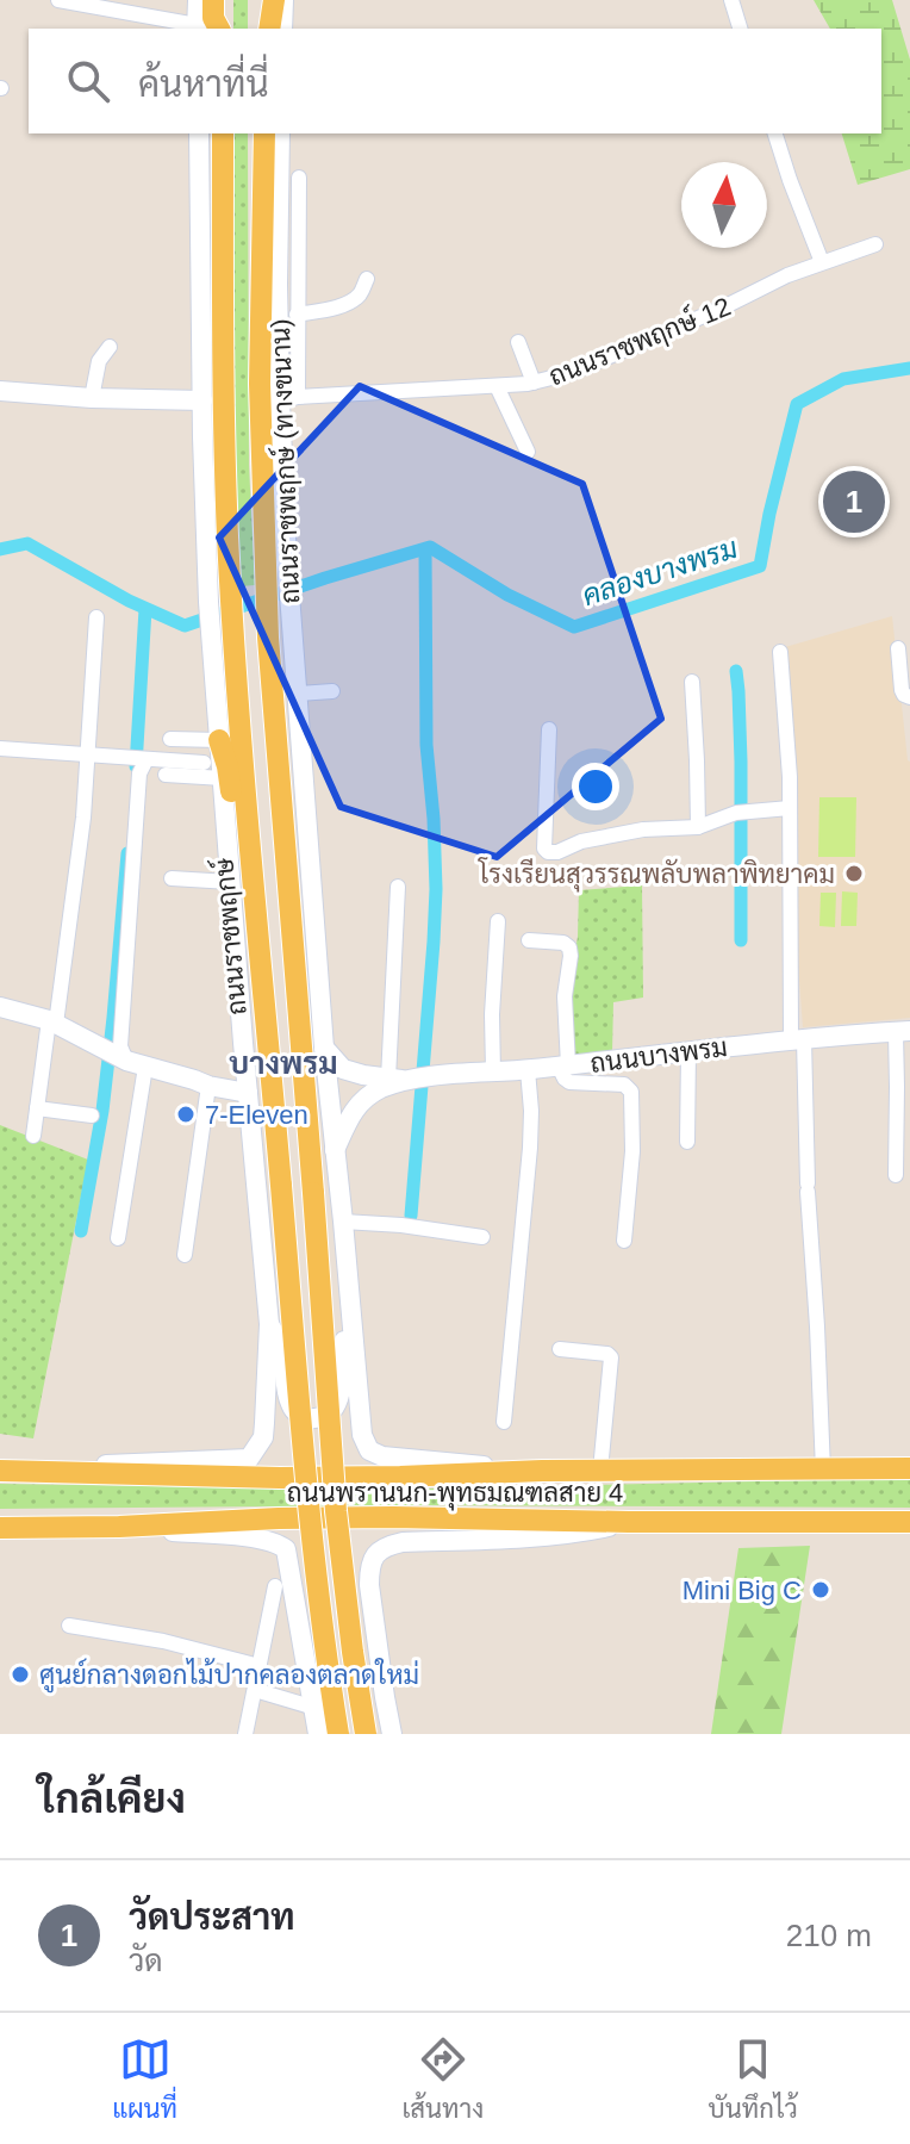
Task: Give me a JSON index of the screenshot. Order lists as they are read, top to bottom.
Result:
{
  "streets": {
    "main road": [
      "ถนนราชพฤกษ์ (ทางขนาน)",
      "ถนนราชพฤกษ์",
      "ถนนบางพรม",
      "ถนนพรานนก-พุทธมณฑลสาย 4"
    ],
    "street": ["ถนนราชพฤกษ์ 12"]
  },
  "crossings": [
    ["ถนนราชพฤกษ์ 12", "ถนนราชพฤกษ์ (ทางขนาน)"],
    ["ถนนราชพฤกษ์ (ทางขนาน)", "ถนนบางพรม"],
    ["ถนนราชพฤกษ์", "ถนนพรานนก-พุทธมณฑลสาย 4"]
  ],
  "districts": ["บางพรม"],
  "water": ["คลองบางพรม"],
  "places": [
    "โรงเรียนสุวรรณพลับพลาพิทยาคม",
    "7-Eleven",
    "Mini Big C",
    "ศูนย์กลางดอกไม้ปากคลองตลาดใหม่"
  ],
  "north": "top",
  "page": {
    "search": "ค้นหาที่นี่",
    "pins": "1",
    "heading": "ใกล้เคียง",
    "list": [
      {
        "mark": "1",
        "name": "วัดประสาท",
        "note": "วัด",
        "value": "210 m"
      }
    ],
    "nav": ["แผนที่", "เส้นทาง", "บันทึกไว้"]
  }
}
